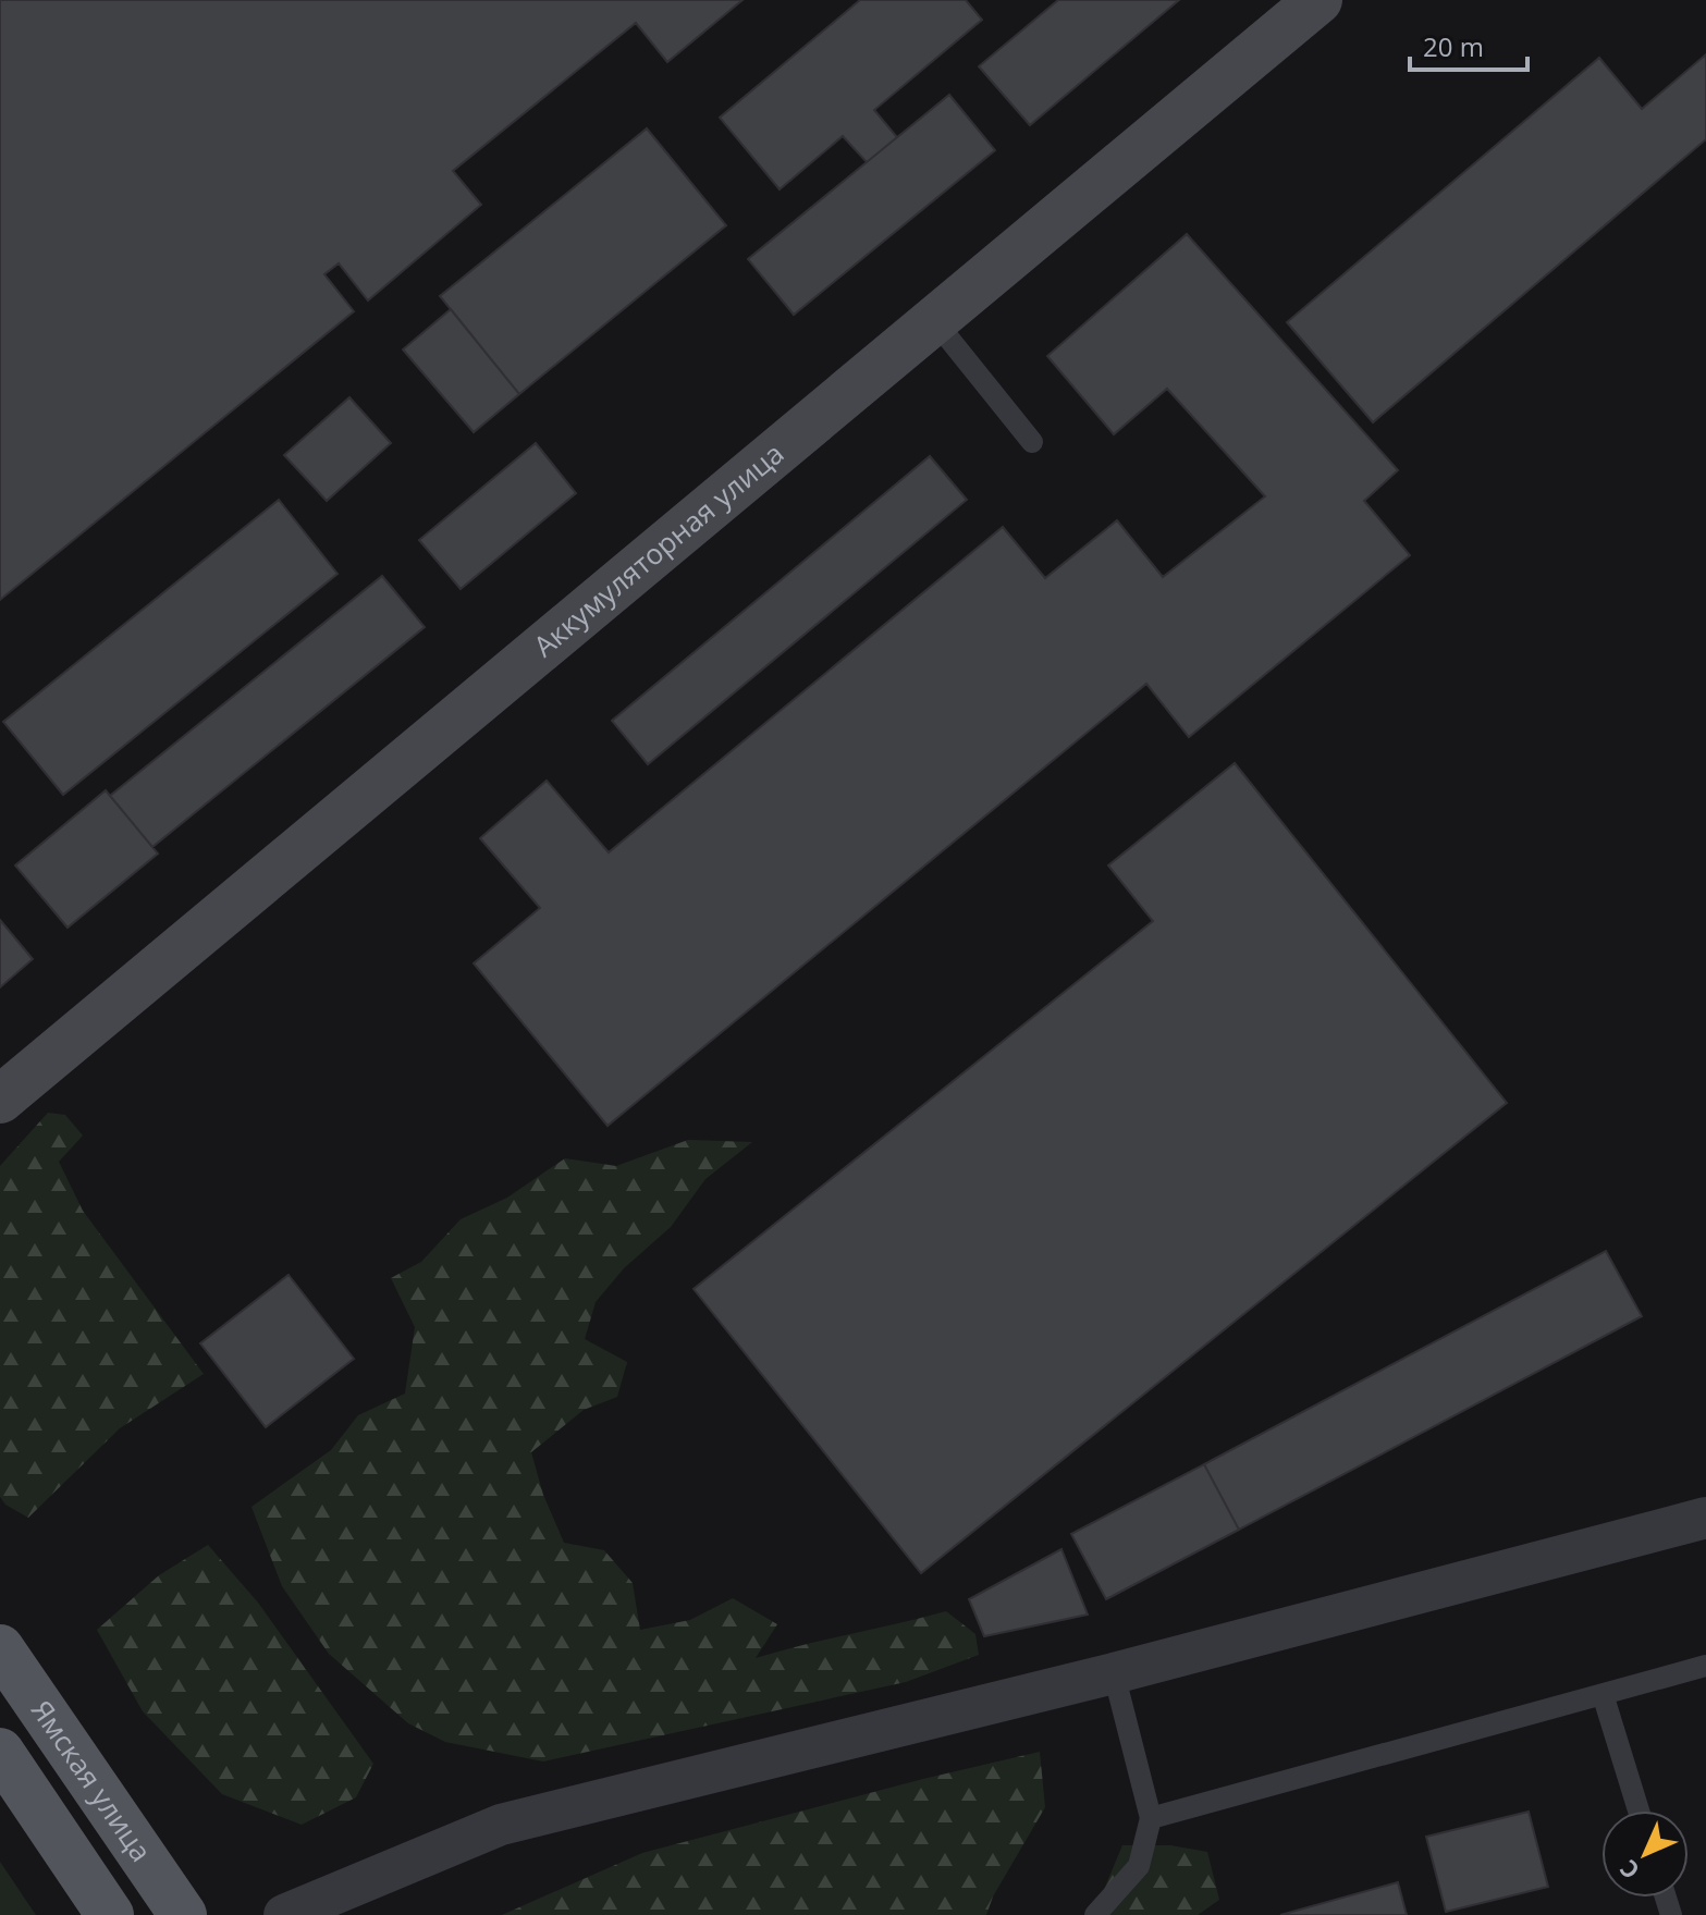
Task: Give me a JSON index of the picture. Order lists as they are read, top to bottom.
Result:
{
  "streets": {
    "main road": ["Ямская улица"],
    "street": ["Аккумуляторная улица"]
  },
  "scale_bar": "20 m",
  "north": "bottom left"
}
